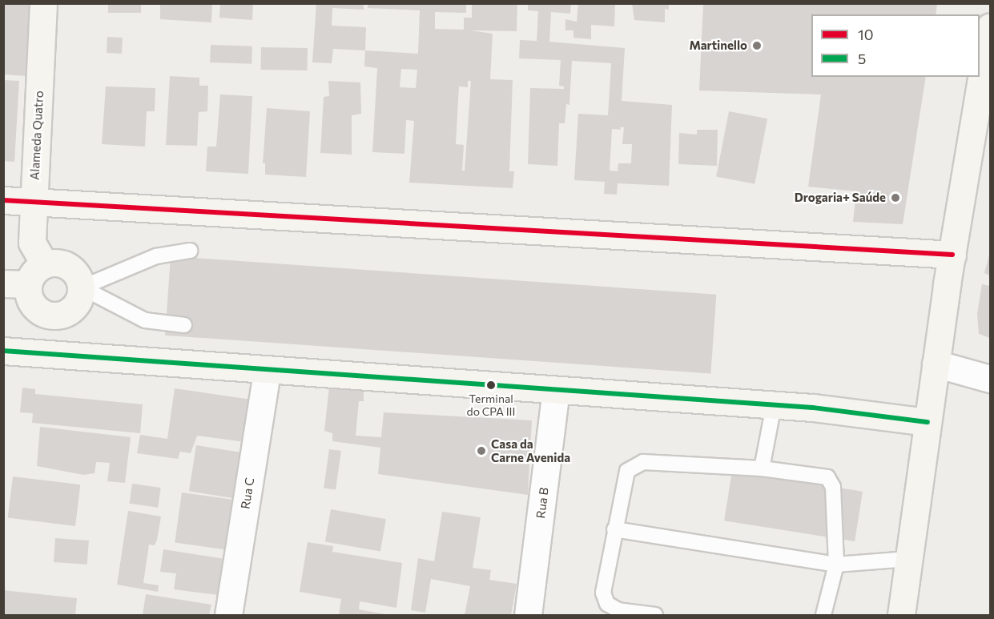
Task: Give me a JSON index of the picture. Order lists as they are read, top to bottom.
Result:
{
  "streets": {
    "main road": ["Alameda Quatro"],
    "street": ["Rua C", "Rua B"]
  },
  "places": [
    "Martinello",
    "Drogaria+ Saúde",
    "Terminal do CPA III",
    "Casa da Carne Avenida"
  ],
  "lines": ["transit line 10", "transit line 5"],
  "legend": ["10", "5"]
}
